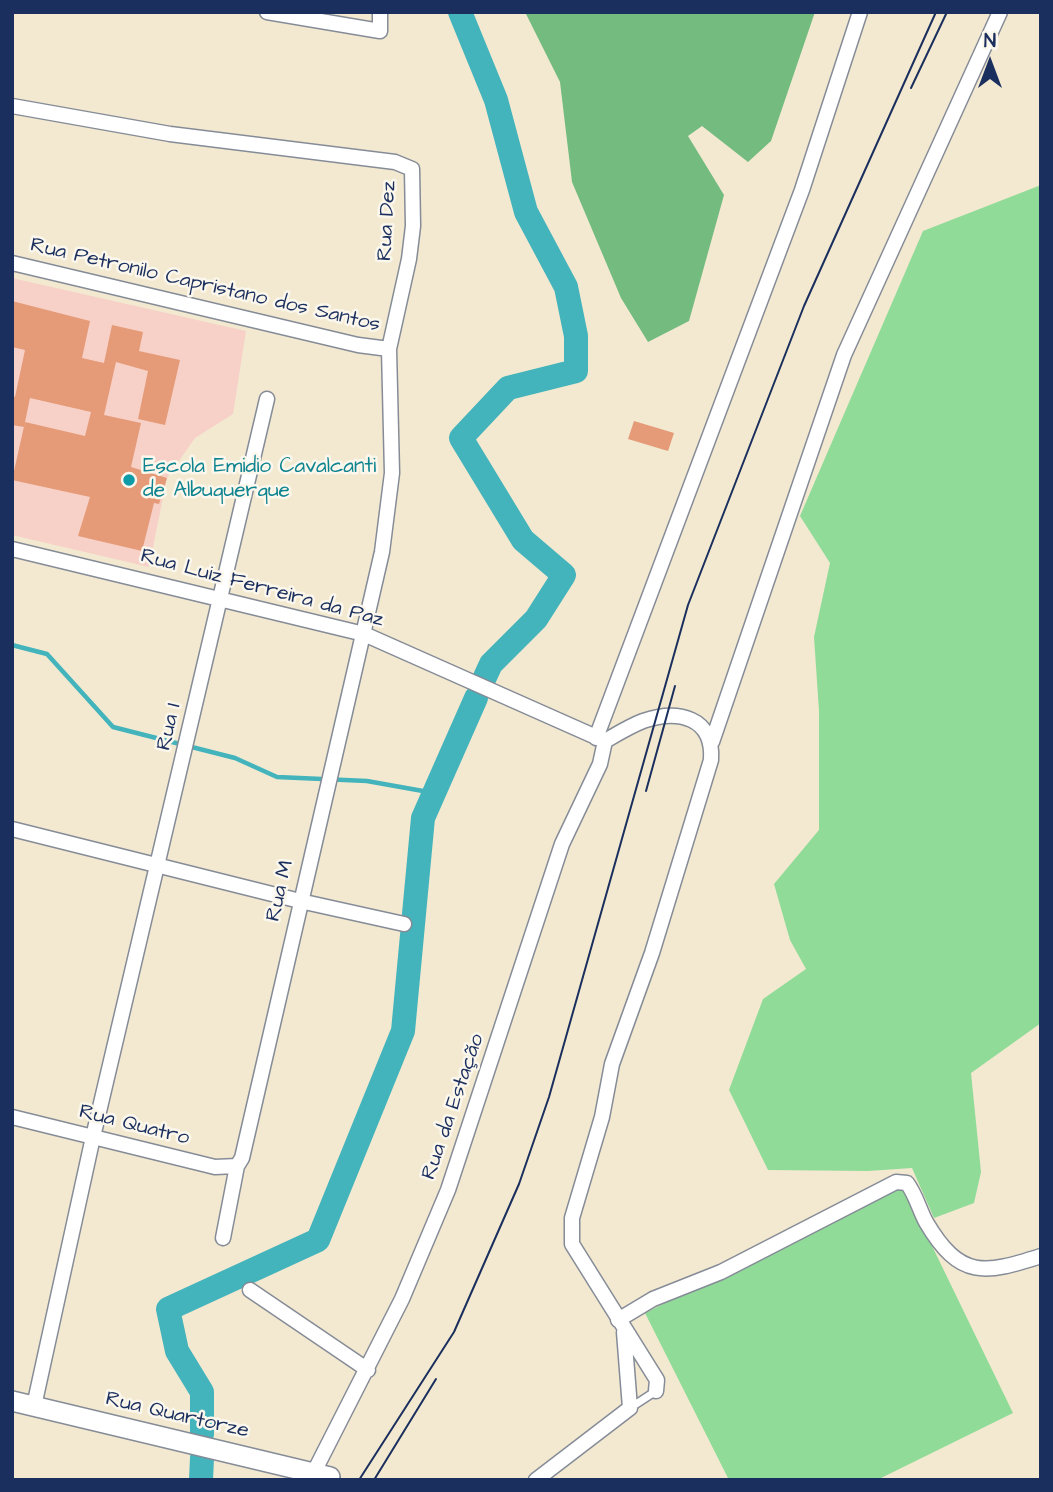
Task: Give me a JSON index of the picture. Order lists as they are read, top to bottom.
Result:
{
  "streets": {
    "street": [
      "Rua Dez",
      "Rua Petronilo Capristano dos Santos",
      "Rua Luiz Ferreira da Paz",
      "Rua I",
      "Rua M",
      "Rua da Estação",
      "Rua Quatro",
      "Rua Quartorze"
    ]
  },
  "crossings": [
    ["Rua Dez", "Rua Petronilo Capristano dos Santos"],
    ["Rua Dez", "Rua Luiz Ferreira da Paz"],
    ["Rua Dez", "Rua M"],
    ["Rua Luiz Ferreira da Paz", "Rua I"],
    ["Rua Luiz Ferreira da Paz", "Rua M"],
    ["Rua Luiz Ferreira da Paz", "Rua da Estação"],
    ["Rua I", "Rua Quatro"],
    ["Rua I", "Rua Quartorze"],
    ["Rua M", "Rua Quatro"],
    ["Rua da Estação", "Rua Quartorze"]
  ],
  "places": ["Escola Emidio Cavalcanti de Albuquerque"],
  "north": "top"
}
